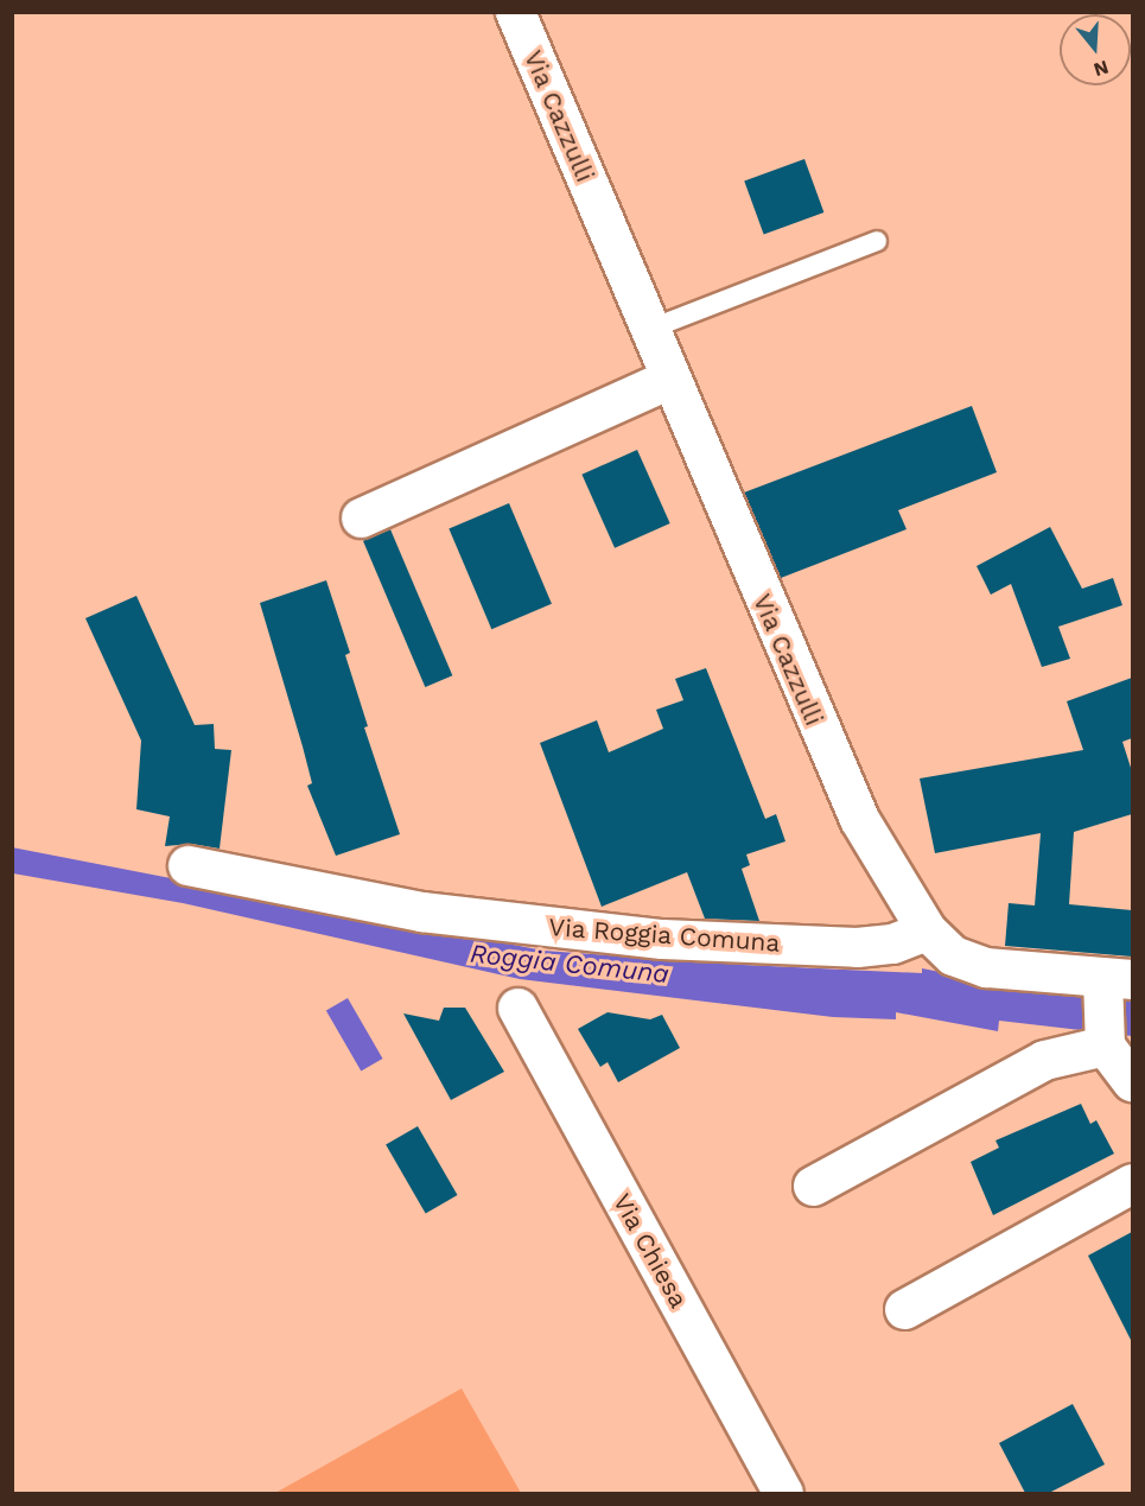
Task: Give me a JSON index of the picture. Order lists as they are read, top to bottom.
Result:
{
  "streets": {
    "street": ["Via Cazzulli", "Via Roggia Comuna", "Via Chiesa"]
  },
  "crossings": [
    ["Via Cazzulli", "Via Roggia Comuna"]
  ],
  "water": ["Roggia Comuna"],
  "north": "bottom"
}
